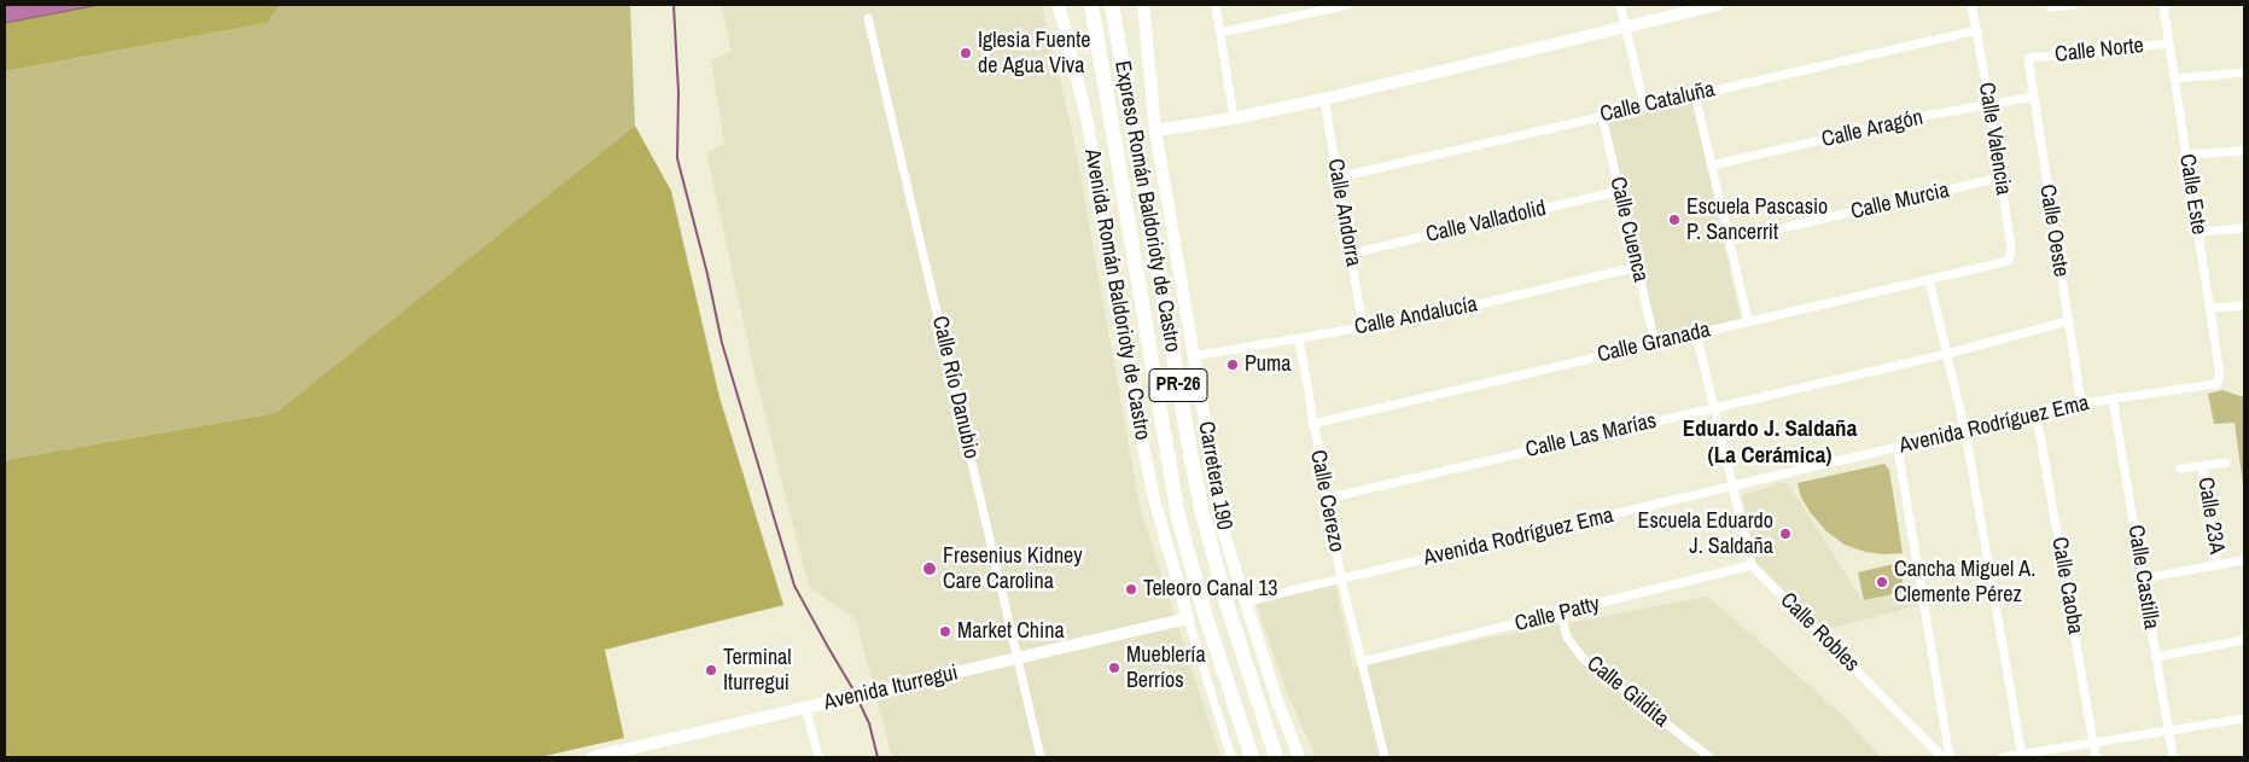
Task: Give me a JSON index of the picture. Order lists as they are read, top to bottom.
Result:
{
  "streets": {
    "highway": ["Expreso Román Baldorioty de Castro", "PR-26"],
    "street": [
      "Calle Norte",
      "Calle Cataluña",
      "Calle Aragón",
      "Calle Valencia",
      "Calle Este",
      "Calle Murcia",
      "Calle Andorra",
      "Calle Valladolid",
      "Calle Cuenca",
      "Calle Oeste",
      "Avenida Román Baldorioty de Castro",
      "Calle Andalucía",
      "Calle Granada",
      "Calle Río Danubio",
      "Avenida Rodríguez Ema",
      "Calle Las Marías",
      "Carretera 190",
      "Calle Cerezo",
      "Calle 23A",
      "Calle Castilla",
      "Calle Caoba",
      "Calle Patty",
      "Calle Robles",
      "Avenida Iturregui",
      "Calle Gildita"
    ]
  },
  "crossings": [
    ["Calle Norte", "Calle Este"],
    ["Calle Norte", "Calle Oeste"],
    ["Calle Cataluña", "Calle Valencia"],
    ["Calle Cataluña", "Calle Andorra"],
    ["Calle Cataluña", "Calle Cuenca"],
    ["Calle Aragón", "Calle Valencia"],
    ["Calle Aragón", "Calle Oeste"],
    ["Calle Valencia", "Calle Murcia"],
    ["Calle Valencia", "Calle Granada"],
    ["Calle Este", "Avenida Rodríguez Ema"],
    ["Calle Andorra", "Calle Valladolid"],
    ["Calle Andorra", "Calle Andalucía"],
    ["Calle Valladolid", "Calle Cuenca"],
    ["Calle Cuenca", "Calle Andalucía"],
    ["Calle Cuenca", "Calle Granada"],
    ["Calle Oeste", "Avenida Rodríguez Ema"],
    ["Calle Oeste", "Calle Las Marías"],
    ["Avenida Román Baldorioty de Castro", "Avenida Iturregui"],
    ["Calle Andalucía", "Carretera 190"],
    ["Calle Andalucía", "Calle Cerezo"],
    ["Calle Granada", "Calle Cerezo"],
    ["Calle Río Danubio", "Avenida Iturregui"],
    ["Avenida Rodríguez Ema", "Carretera 190"],
    ["Avenida Rodríguez Ema", "Calle Cerezo"],
    ["Avenida Rodríguez Ema", "Calle Castilla"],
    ["Avenida Rodríguez Ema", "Calle Caoba"],
    ["Calle Las Marías", "Calle Cerezo"],
    ["Calle Cerezo", "Calle Patty"],
    ["Calle Patty", "Calle Robles"],
    ["Calle Patty", "Calle Gildita"]
  ],
  "districts": ["Eduardo J. Saldaña (La Cerámica)"],
  "places": [
    "Iglesia Fuente de Agua Viva",
    "Escuela Pascasio P. Sancerrit",
    "Puma",
    "Escuela Eduardo J. Saldaña",
    "Fresenius Kidney Care Carolina",
    "Cancha Miguel A. Clemente Pérez",
    "Teleoro Canal 13",
    "Market China",
    "Mueblería Berríos",
    "Terminal Iturregui"
  ]
}
